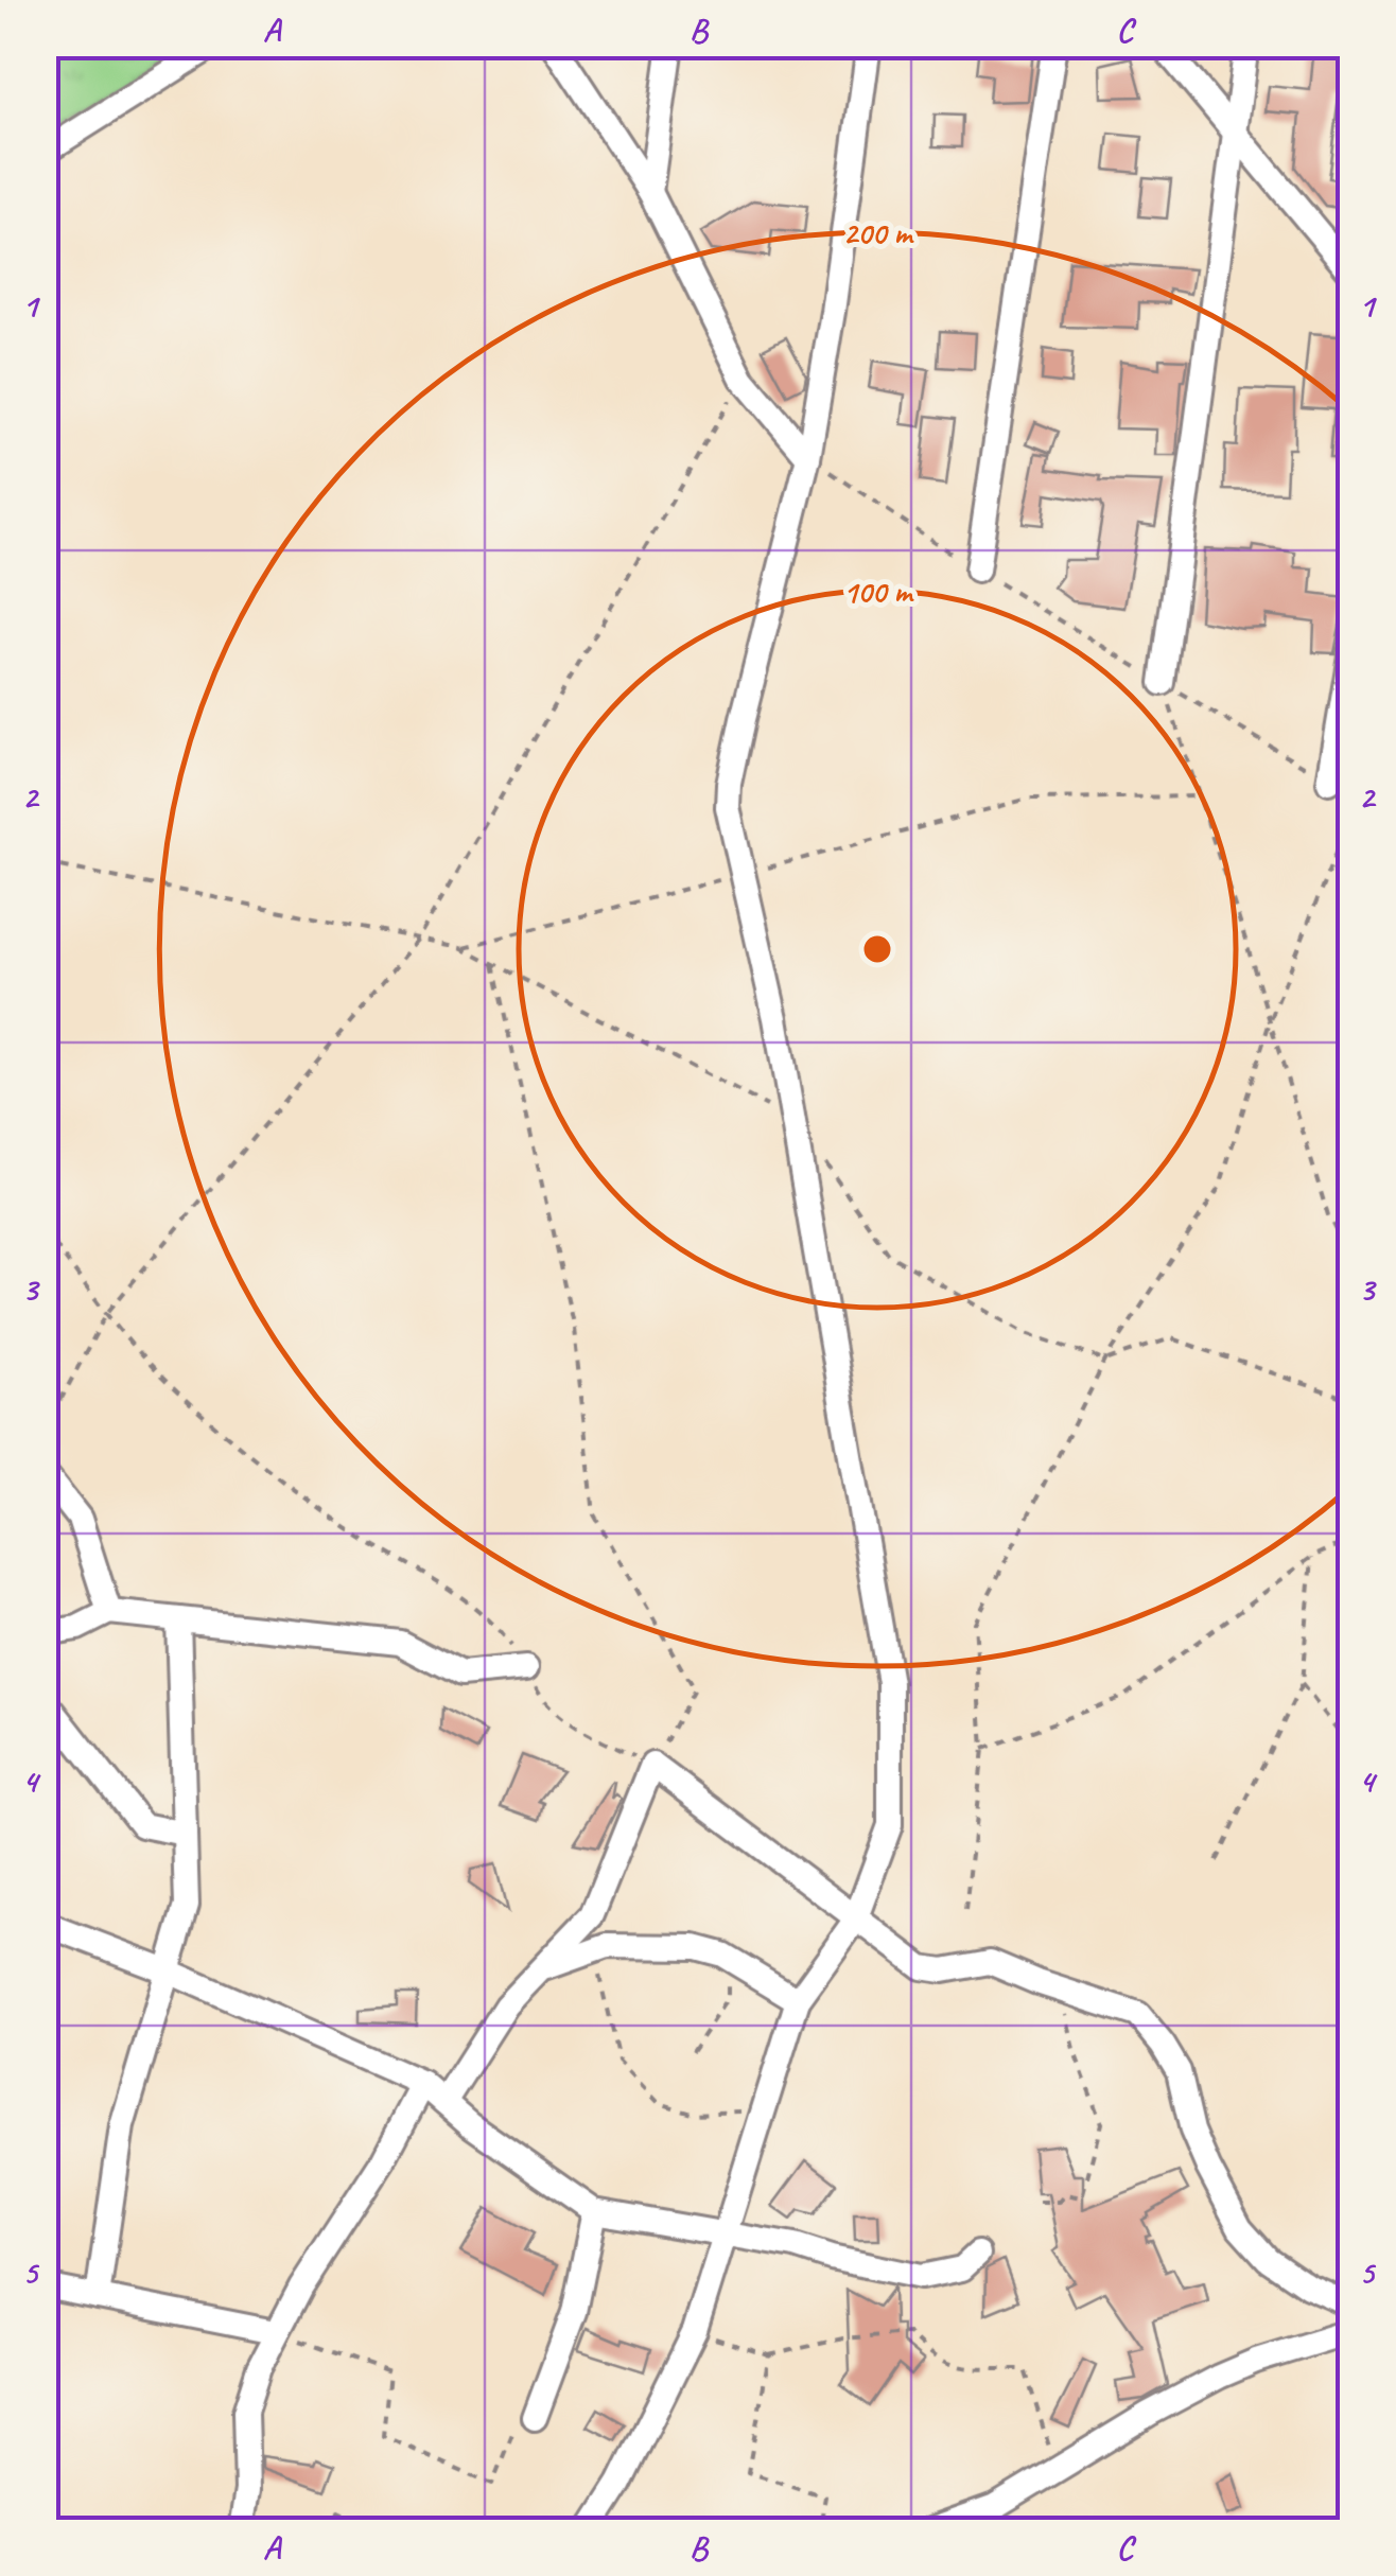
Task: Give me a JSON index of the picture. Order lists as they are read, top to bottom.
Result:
{
  "grid": {
    "columns": ["A", "B", "C"],
    "rows": [
      "1",
      "2",
      "3",
      "4",
      "5"
    ]
  },
  "rings": ["200 m", "100 m"]
}
